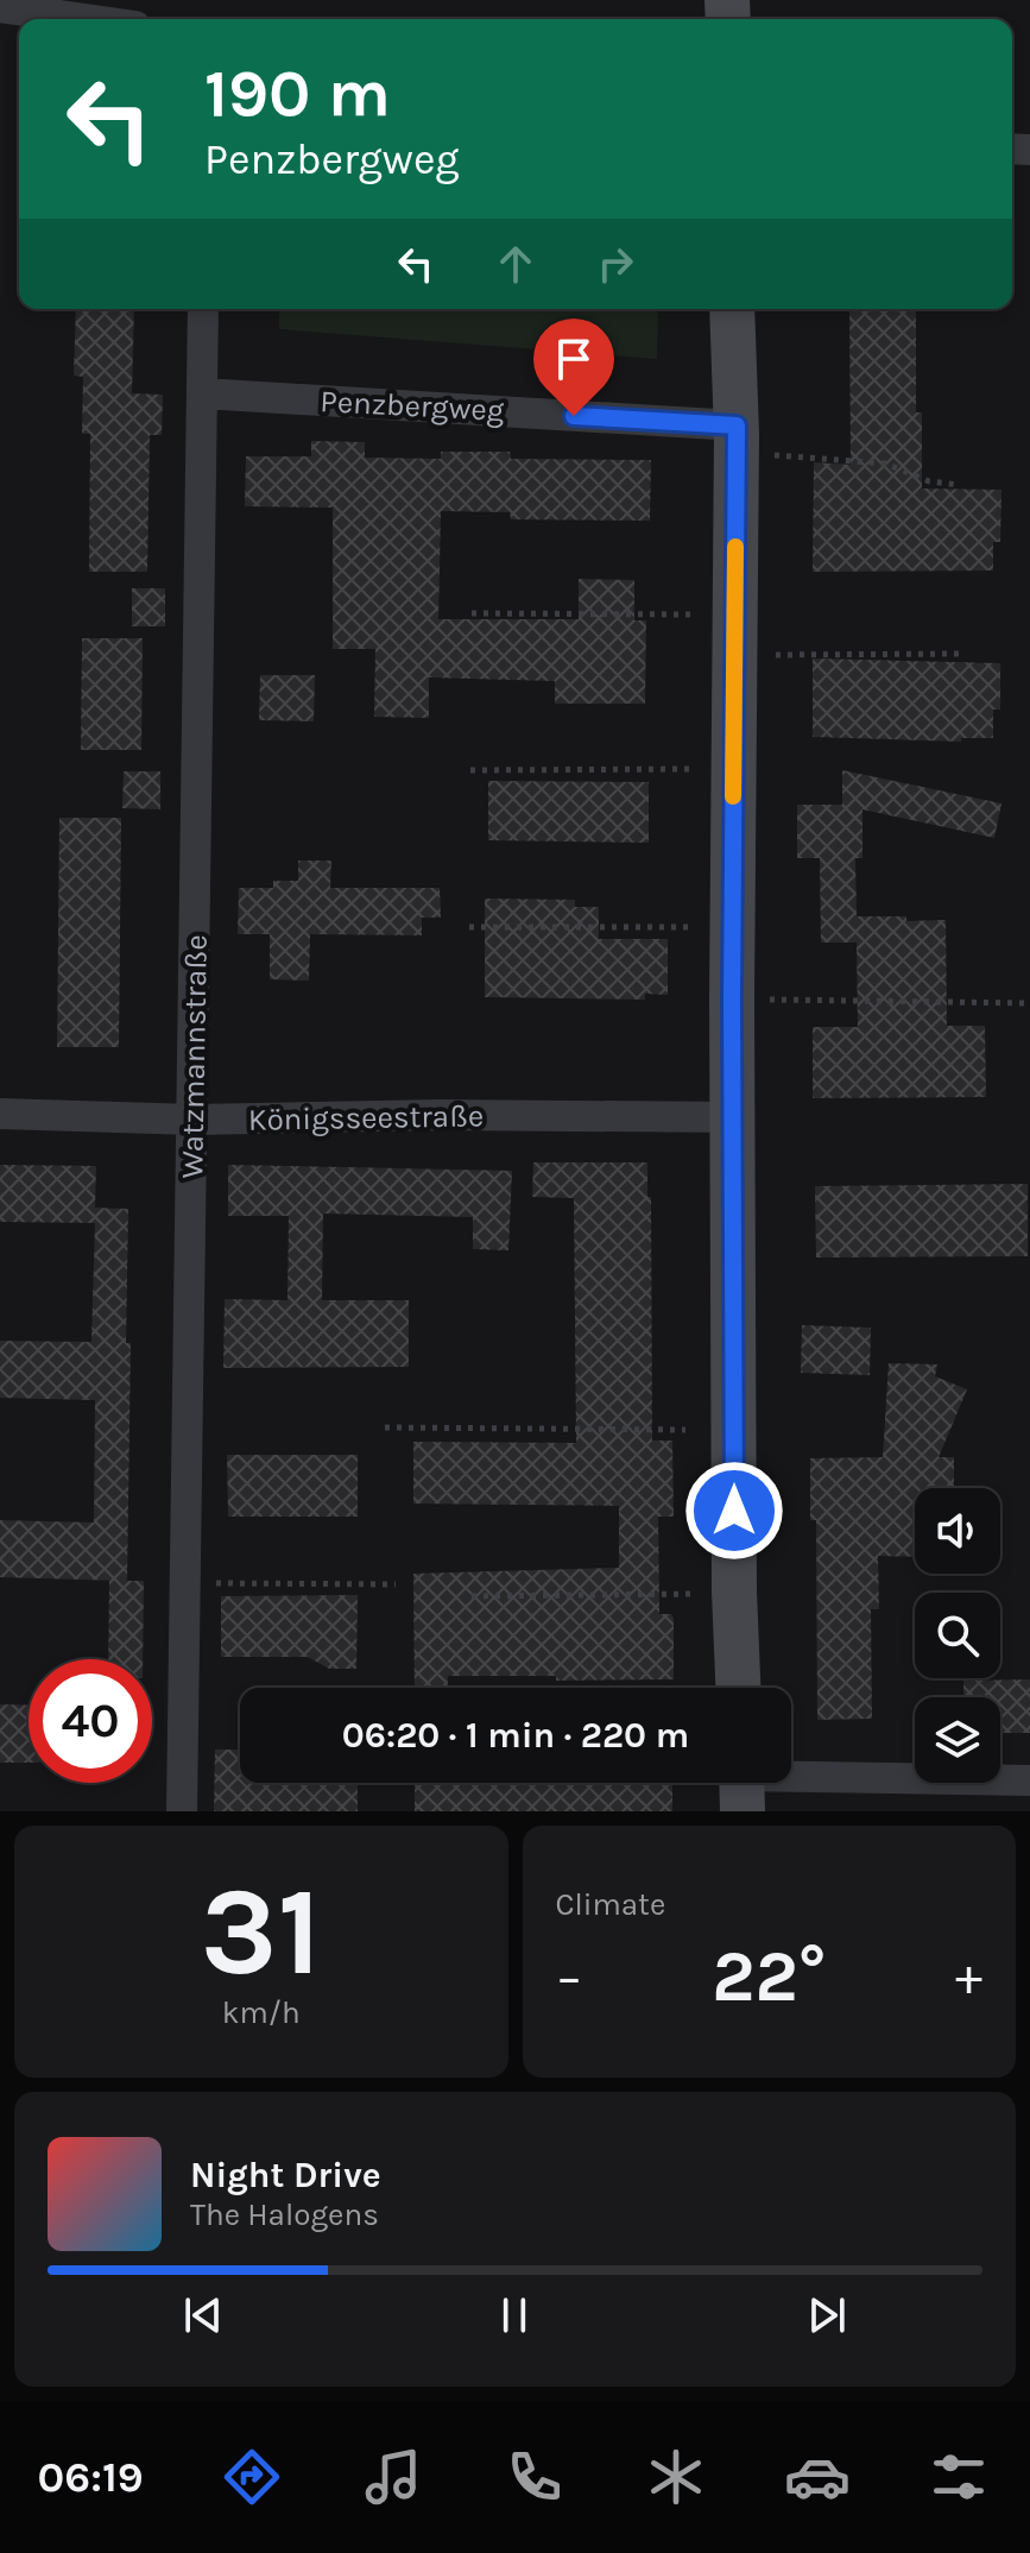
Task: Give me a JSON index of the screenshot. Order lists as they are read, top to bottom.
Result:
{
  "streets": {
    "street": ["Penzbergweg", "Watzmannstraße", "Königsseestraße"]
  },
  "crossings": [
    ["Penzbergweg", "Watzmannstraße"],
    ["Watzmannstraße", "Königsseestraße"]
  ],
  "page": {
    "turn": ["190 m", "Penzbergweg"],
    "limit": "40",
    "trip": "06:20 · 1 min · 220 m",
    "tile": [
      ["31", "km/h"],
      "Climate"
    ],
    "heat": ["−", "22°", "+"],
    "song": ["Night Drive", "The Halogens"],
    "tabs": "06:19"
  }
}
